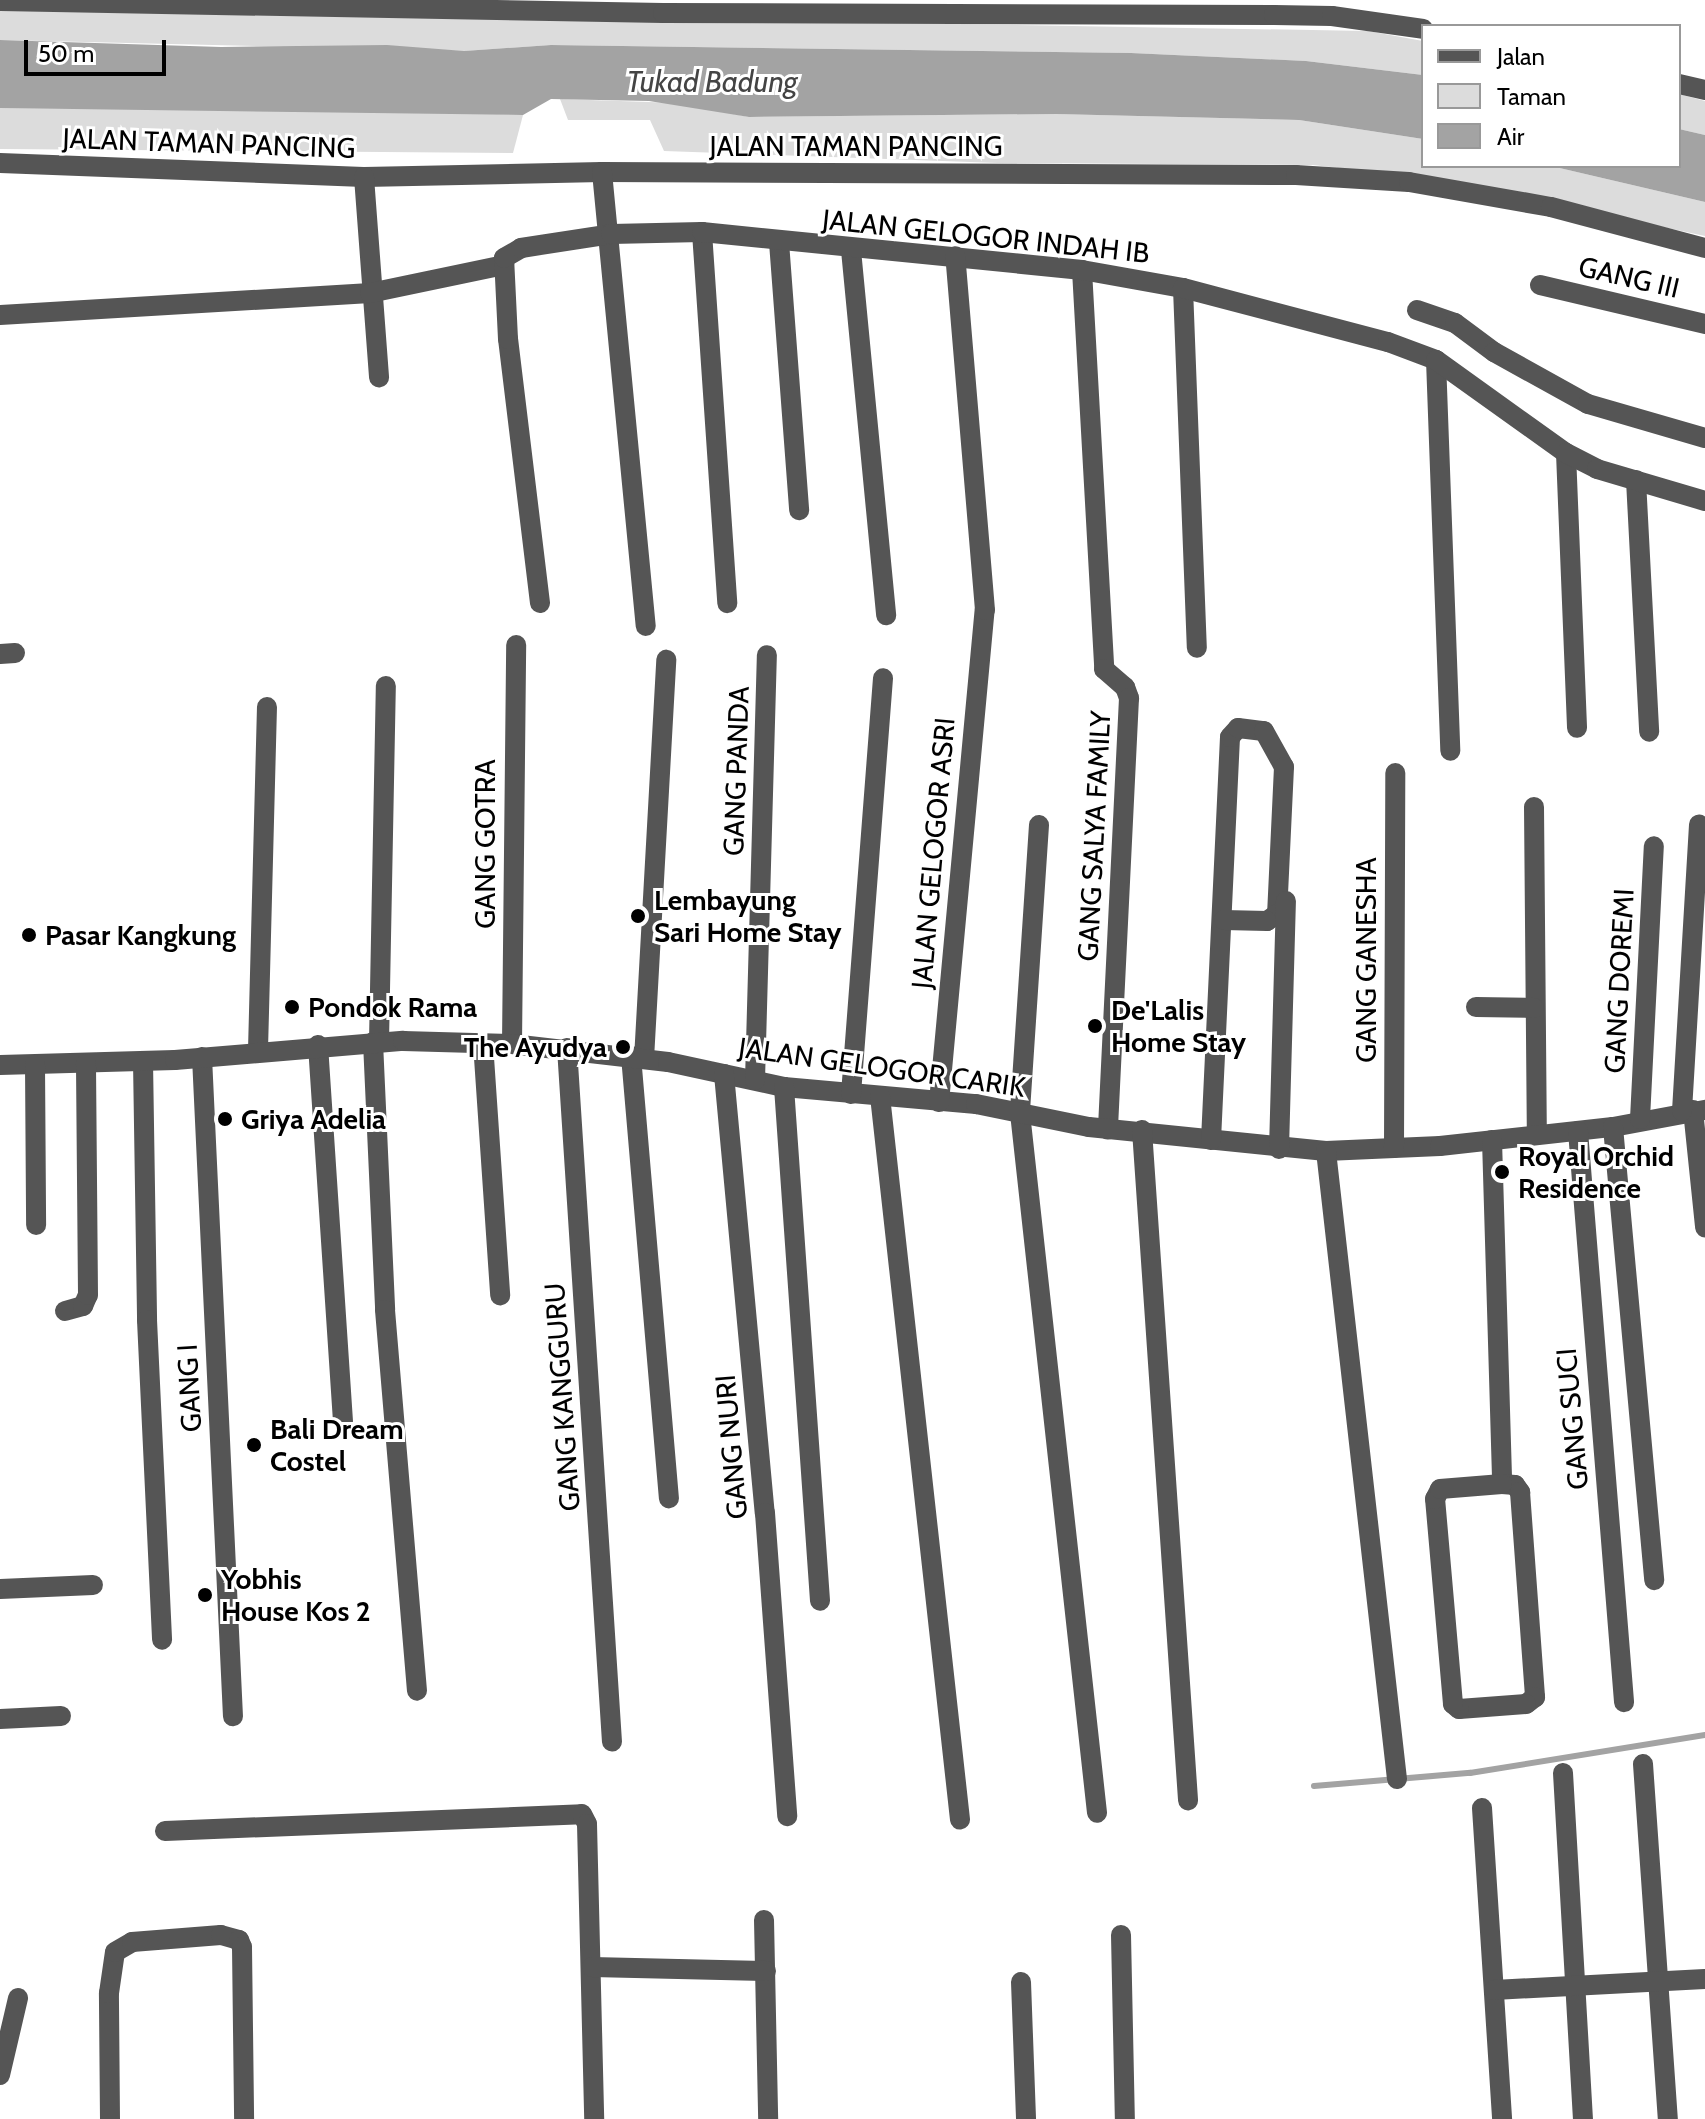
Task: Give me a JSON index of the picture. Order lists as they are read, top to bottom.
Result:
{
  "streets": {
    "street": [
      "JALAN TAMAN PANCING",
      "JALAN GELOGOR INDAH IB",
      "GANG III",
      "GANG PANDA",
      "GANG SALYA FAMILY",
      "GANG GOTRA",
      "JALAN GELOGOR ASRI",
      "GANG GANESHA",
      "GANG DOREMI",
      "JALAN GELOGOR CARIK",
      "GANG I",
      "GANG KANGGURU",
      "GANG SUCI",
      "GANG NURI"
    ]
  },
  "crossings": [
    ["JALAN GELOGOR INDAH IB", "GANG SALYA FAMILY"],
    ["JALAN GELOGOR INDAH IB", "JALAN GELOGOR ASRI"],
    ["GANG PANDA", "JALAN GELOGOR CARIK"],
    ["GANG SALYA FAMILY", "JALAN GELOGOR CARIK"],
    ["GANG GOTRA", "JALAN GELOGOR CARIK"],
    ["JALAN GELOGOR ASRI", "JALAN GELOGOR CARIK"],
    ["GANG GANESHA", "JALAN GELOGOR CARIK"],
    ["GANG DOREMI", "JALAN GELOGOR CARIK"],
    ["JALAN GELOGOR CARIK", "GANG I"],
    ["JALAN GELOGOR CARIK", "GANG KANGGURU"],
    ["JALAN GELOGOR CARIK", "GANG SUCI"],
    ["JALAN GELOGOR CARIK", "GANG NURI"]
  ],
  "water": ["Tukad Badung"],
  "places": [
    "Lembayung Sari Home Stay",
    "Pasar Kangkung",
    "Pondok Rama",
    "De'Lalis Home Stay",
    "The Ayudya",
    "Griya Adelia",
    "Royal Orchid Residence",
    "Bali Dream Costel",
    "Yobhis House Kos 2"
  ],
  "legend": ["Jalan", "Taman", "Air"],
  "scale_bar": "50 m"
}
